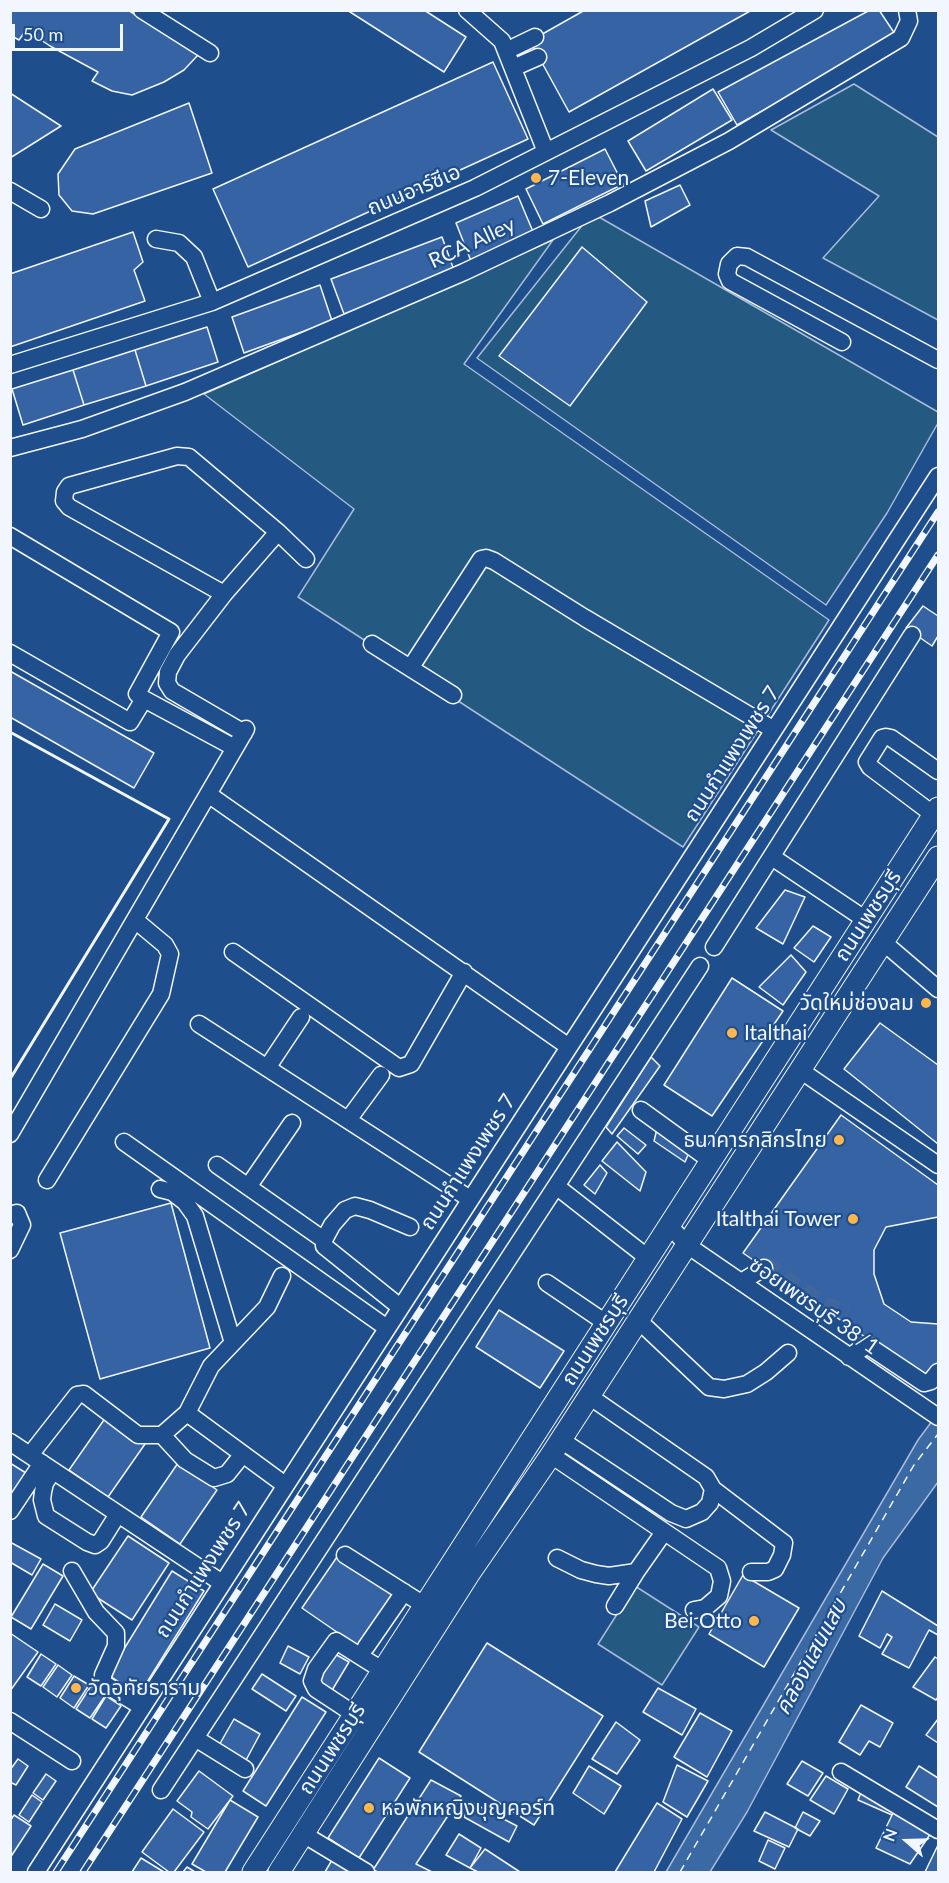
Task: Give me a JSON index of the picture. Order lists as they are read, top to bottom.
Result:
{
  "streets": {
    "main road": ["ถนนเพชรบุรี"],
    "street": [
      "ถนนอาร์ซีเอ",
      "RCA Alley",
      "ถนนกำแพงเพชร 7",
      "ซอยเพชรบุรี 38/1"
    ]
  },
  "crossings": [
    ["ถนนเพชรบุรี", "ซอยเพชรบุรี 38/1"]
  ],
  "water": ["คลองแสนแสบ"],
  "places": [
    "7-Eleven",
    "วัดใหม่ช่องลม",
    "Italthai",
    "ธนาคารกสิกรไทย",
    "Italthai Tower",
    "Bei Otto",
    "วัดอุทัยธาราม",
    "หอพักหญิงบุญคอร์ท"
  ],
  "scale_bar": "50 m",
  "north": "left"
}
